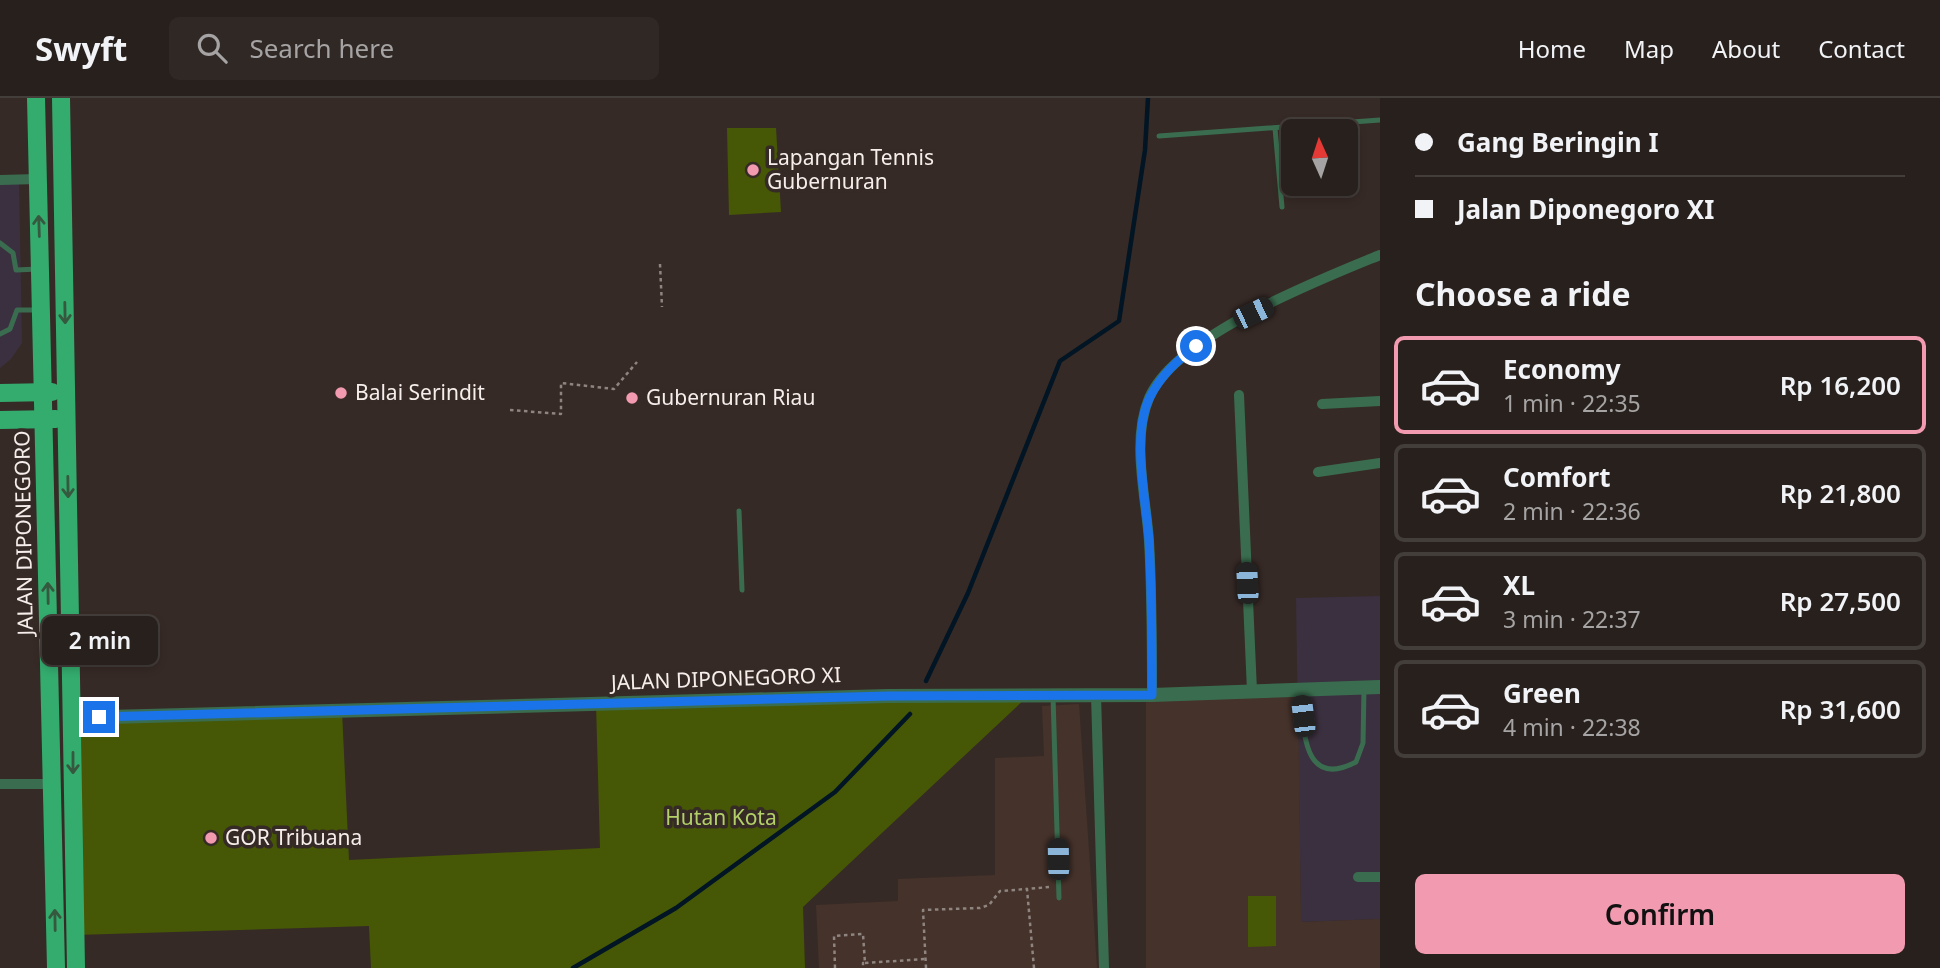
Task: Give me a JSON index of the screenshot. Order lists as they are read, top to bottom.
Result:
{
  "streets": {
    "main road": ["JALAN DIPONEGORO"],
    "street": ["JALAN DIPONEGORO XI"]
  },
  "parks": ["Hutan Kota"],
  "places": [
    "Lapangan Tennis Gubernuran",
    "Balai Serindit",
    "Gubernuran Riau",
    "GOR Tribuana"
  ],
  "north": "top",
  "page": {
    "header": "Swyft",
    "search": "Search here",
    "nav": [
      "Home",
      "Map",
      "About",
      "Contact"
    ],
    "banner": ["Gang Beringin I", "Jalan Diponegoro XI"],
    "heading": "Choose a ride",
    "list": [
      {
        "name": "Economy",
        "note": "1 min · 22:35",
        "value": "Rp 16,200"
      },
      {
        "name": "Comfort",
        "note": "2 min · 22:36",
        "value": "Rp 21,800"
      },
      {
        "name": "XL",
        "note": "3 min · 22:37",
        "value": "Rp 27,500"
      },
      {
        "name": "Green",
        "note": "4 min · 22:38",
        "value": "Rp 31,600"
      }
    ],
    "bubble": "2 min",
    "buttons": "Confirm"
  }
}
